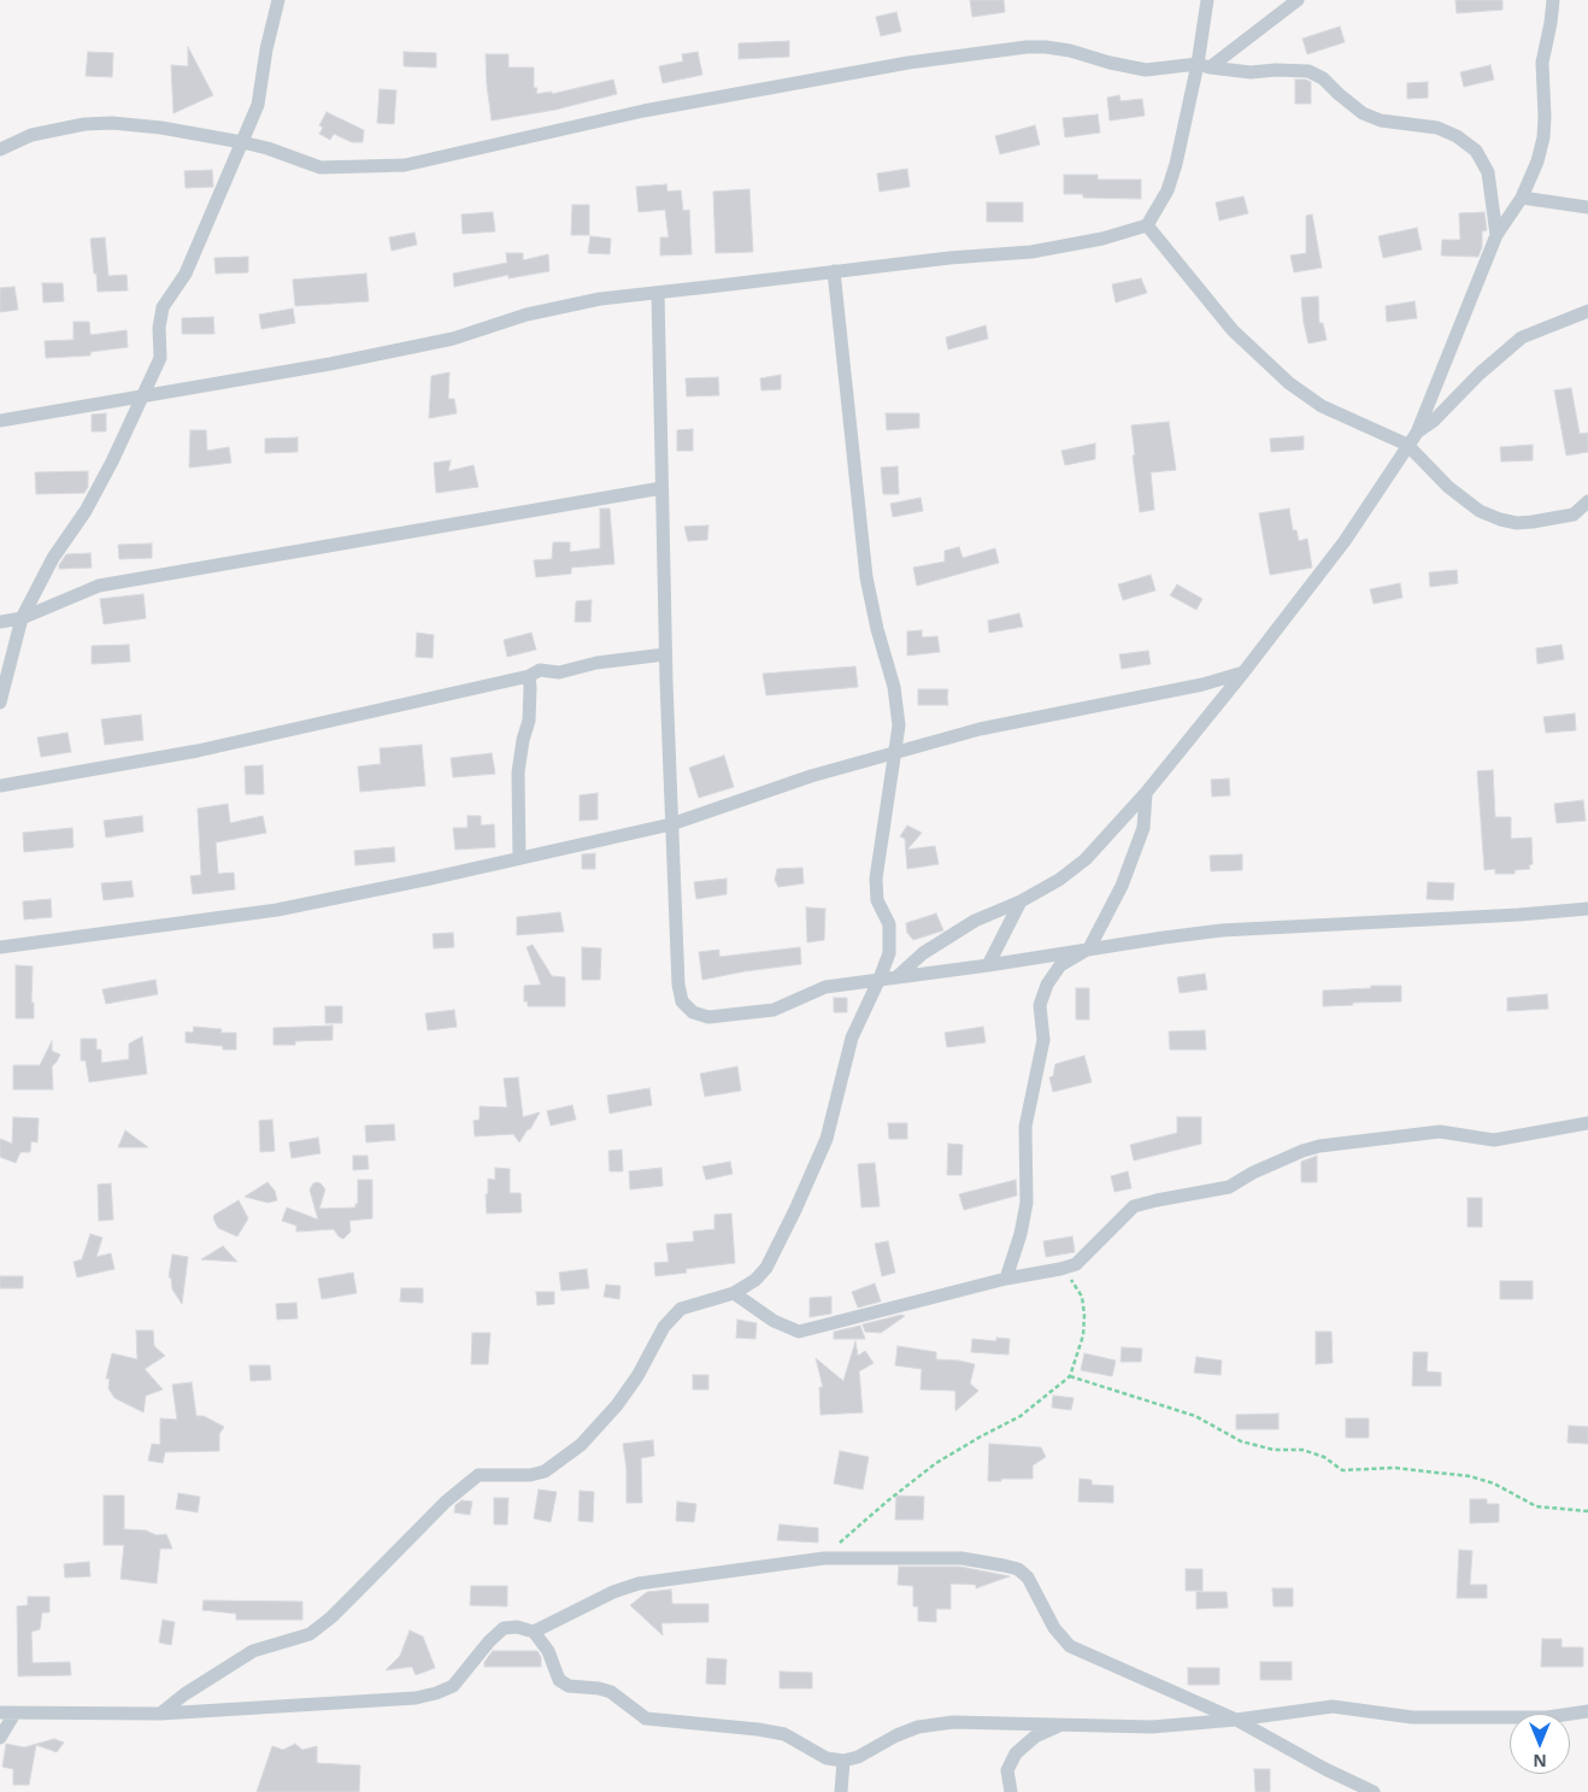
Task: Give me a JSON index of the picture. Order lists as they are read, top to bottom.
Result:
{
  "north": "bottom"
}
